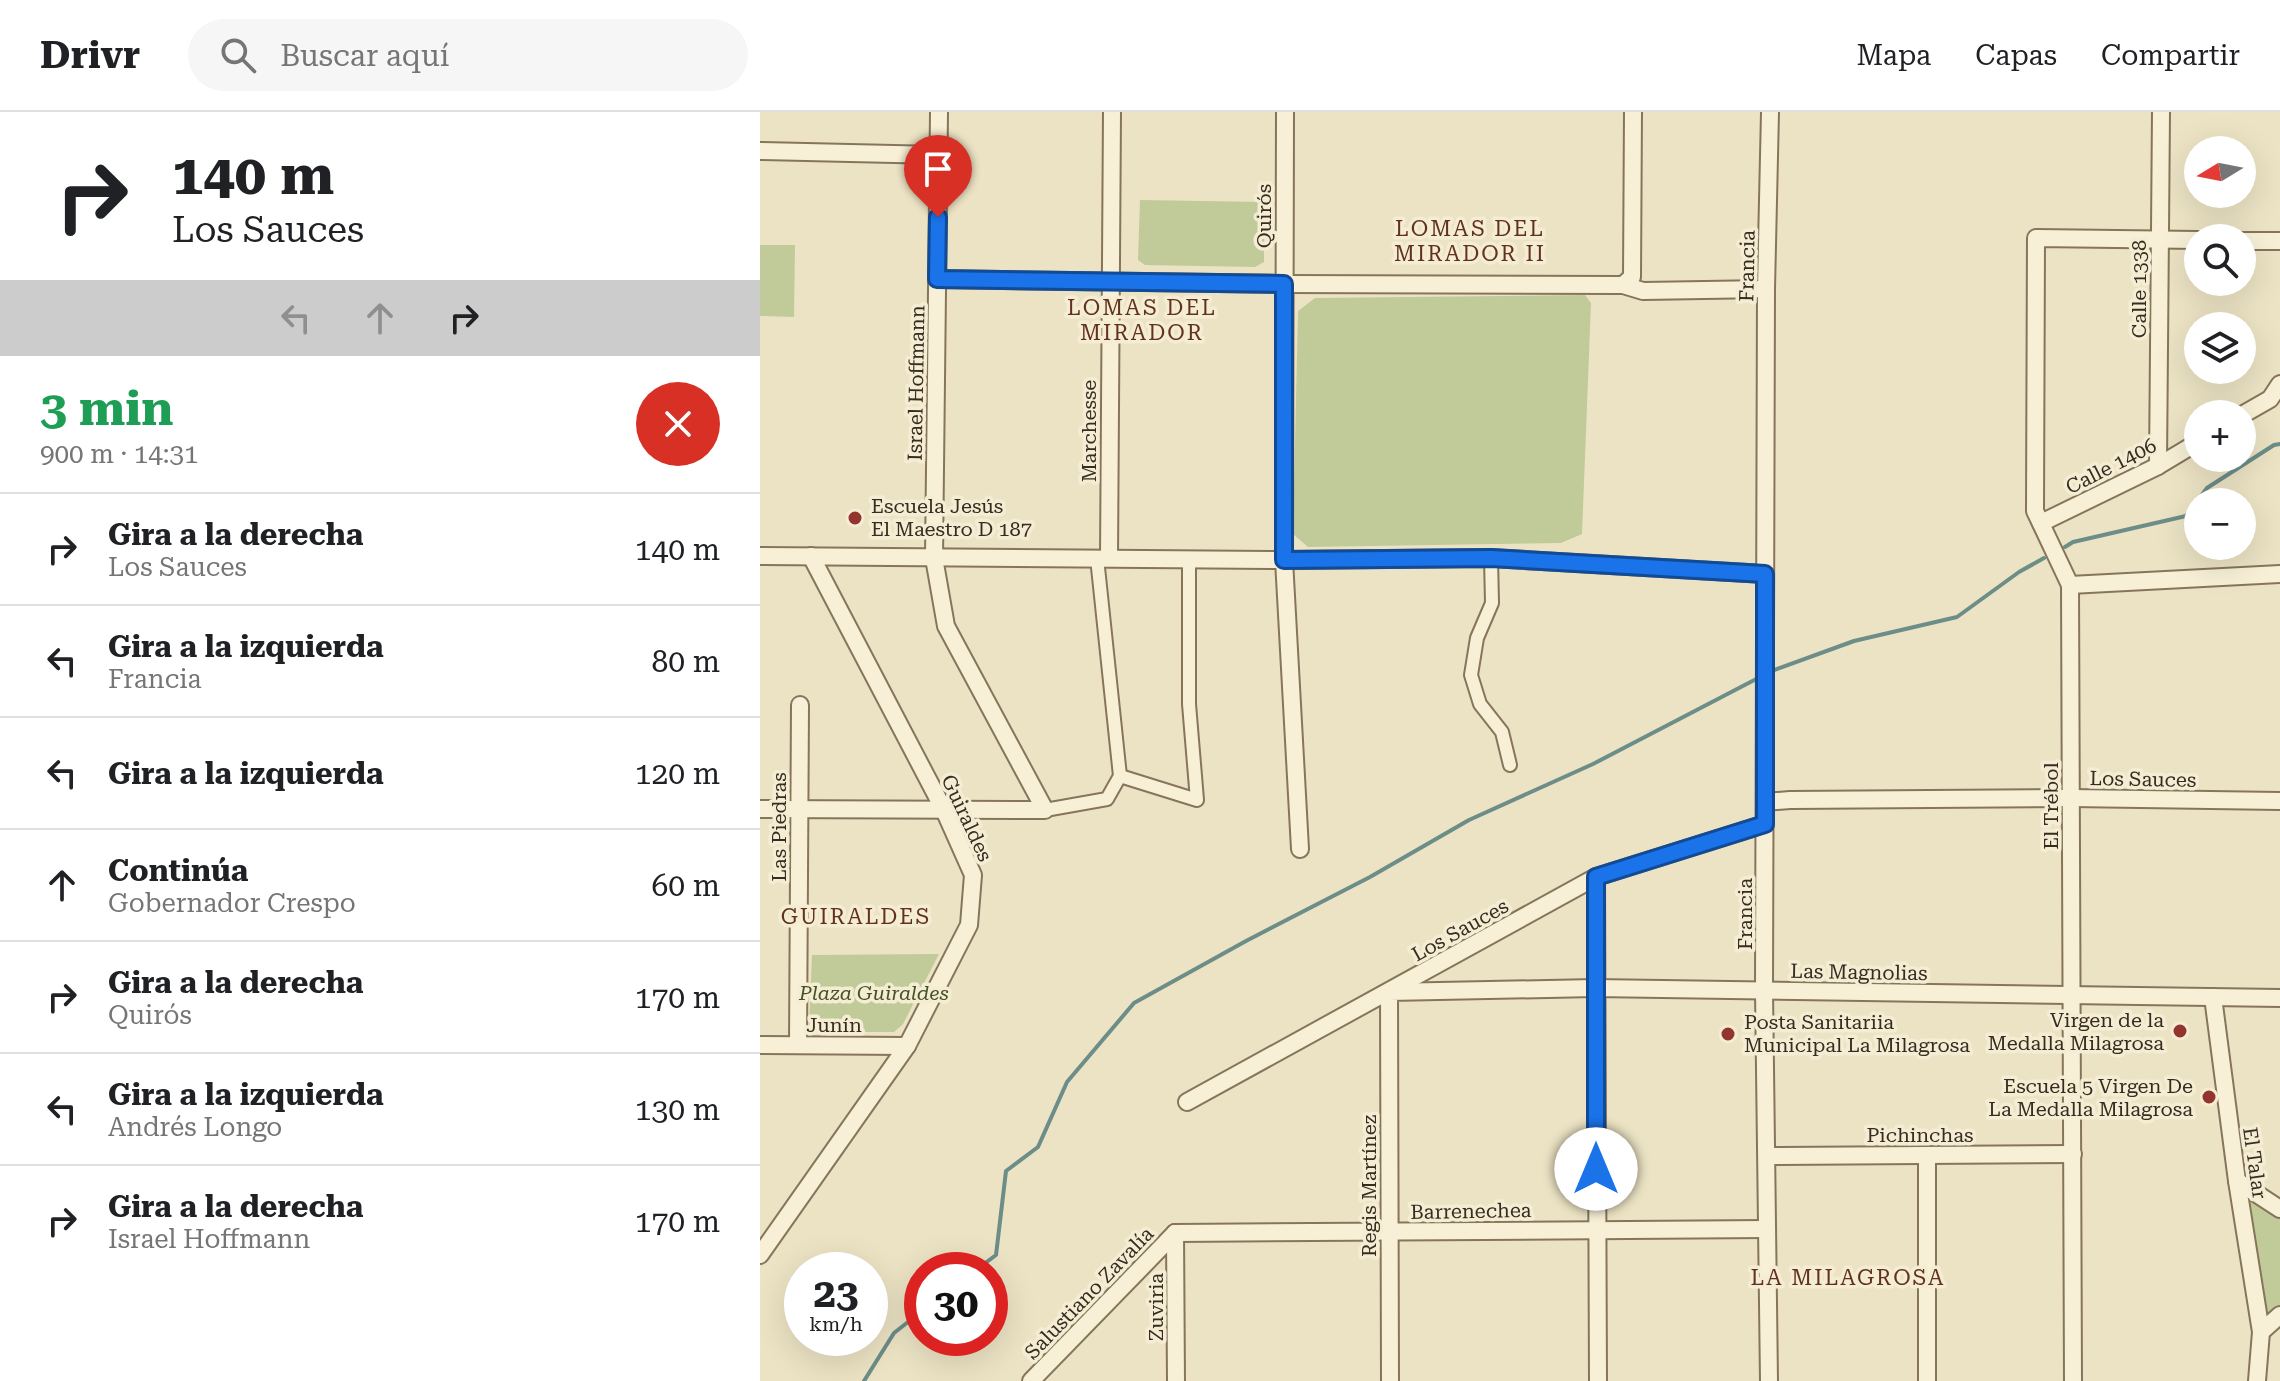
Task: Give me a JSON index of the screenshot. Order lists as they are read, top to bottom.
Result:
{
  "streets": {
    "street": [
      "Quirós",
      "Francia",
      "Calle 1338",
      "Israel Hoffmann",
      "Marchesse",
      "Calle 1406",
      "Los Sauces",
      "El Trébol",
      "Guiraldes",
      "Las Piedras",
      "Las Magnolias",
      "Junín",
      "Pichinchas",
      "El Talar",
      "Regis Martínez",
      "Barrenechea",
      "Salustiano Zavalía",
      "Zuviria"
    ]
  },
  "crossings": [
    ["Francia", "Los Sauces"],
    ["Francia", "Las Magnolias"],
    ["Francia", "Pichinchas"],
    ["Francia", "Barrenechea"],
    ["Calle 1338", "Calle 1406"],
    ["Calle 1338", "El Trébol"],
    ["Calle 1406", "El Trébol"],
    ["Los Sauces", "El Trébol"],
    ["Los Sauces", "Las Magnolias"],
    ["Los Sauces", "Regis Martínez"],
    ["El Trébol", "Las Magnolias"],
    ["El Trébol", "Pichinchas"],
    ["Guiraldes", "Junín"],
    ["Las Piedras", "Junín"],
    ["Las Magnolias", "El Talar"],
    ["Las Magnolias", "Regis Martínez"],
    ["Regis Martínez", "Barrenechea"],
    ["Barrenechea", "Salustiano Zavalía"],
    ["Barrenechea", "Zuviria"],
    ["Salustiano Zavalía", "Zuviria"]
  ],
  "districts": [
    "LOMAS DEL MIRADOR II",
    "LOMAS DEL MIRADOR",
    "GUIRALDES",
    "LA MILAGROSA"
  ],
  "parks": ["Plaza Guiraldes"],
  "places": [
    "Escuela Jesús El Maestro D 187",
    "Virgen de la Medalla Milagrosa",
    "Posta Sanitariia Municipal La Milagrosa",
    "Escuela 5 Virgen De La Medalla Milagrosa"
  ],
  "north": "left",
  "page": {
    "header": "Drivr",
    "search": "Buscar aquí",
    "nav": ["Mapa", "Capas", "Compartir"],
    "turn": ["140 m", "Los Sauces"],
    "map_buttons": ["+", "−"],
    "heading": ["3 min", "900 m · 14:31"],
    "list": [
      {
        "name": "Gira a la derecha",
        "note": "Los Sauces",
        "value": "140 m"
      },
      {
        "name": "Gira a la izquierda",
        "note": "Francia",
        "value": "80 m"
      },
      {
        "name": "Gira a la izquierda",
        "value": "120 m"
      },
      {
        "name": "Continúa",
        "note": "Gobernador Crespo",
        "value": "60 m"
      },
      {
        "name": "Gira a la derecha",
        "note": "Quirós",
        "value": "170 m"
      },
      {
        "name": "Gira a la izquierda",
        "note": "Andrés Longo",
        "value": "130 m"
      },
      {
        "name": "Gira a la derecha",
        "note": "Israel Hoffmann",
        "value": "170 m"
      }
    ],
    "speed": "23 km/h",
    "limit": "30"
  }
}
